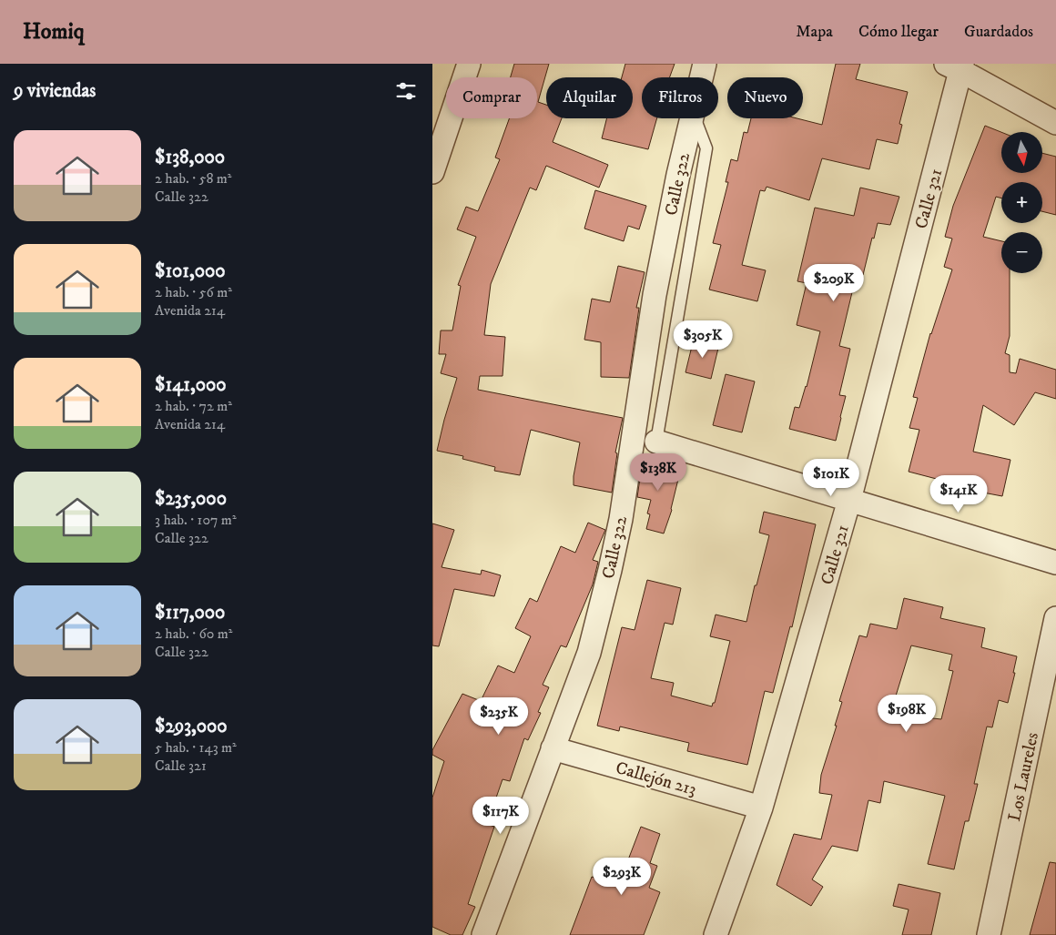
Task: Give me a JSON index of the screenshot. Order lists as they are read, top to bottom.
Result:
{
  "streets": {
    "street": [
      "Calle 322",
      "Calle 321",
      "Los Laureles",
      "Callejón 213"
    ]
  },
  "crossings": [
    ["Calle 322", "Callejón 213"],
    ["Calle 321", "Callejón 213"]
  ],
  "north": "bottom",
  "page": {
    "header": "Homiq",
    "nav": ["Mapa", "Cómo llegar", "Guardados"],
    "heading": "9 viviendas",
    "chip": [
      "Comprar",
      "Alquilar",
      "Filtros",
      "Nuevo"
    ],
    "list": [
      {
        "name": "$138,000",
        "note": "2 hab. · 58 m² · Calle 322"
      },
      {
        "name": "$101,000",
        "note": "2 hab. · 56 m² · Avenida 214"
      },
      {
        "name": "$141,000",
        "note": "2 hab. · 72 m² · Avenida 214"
      },
      {
        "name": "$235,000",
        "note": "3 hab. · 107 m² · Calle 322"
      },
      {
        "name": "$117,000",
        "note": "2 hab. · 60 m² · Calle 322"
      },
      {
        "name": "$293,000",
        "note": "5 hab. · 143 m² · Calle 321"
      }
    ],
    "map_buttons": ["+", "−"],
    "price": [
      "$209K",
      "$305K",
      "$138K",
      "$101K",
      "$141K",
      "$198K",
      "$235K",
      "$117K",
      "$293K"
    ]
  }
}
